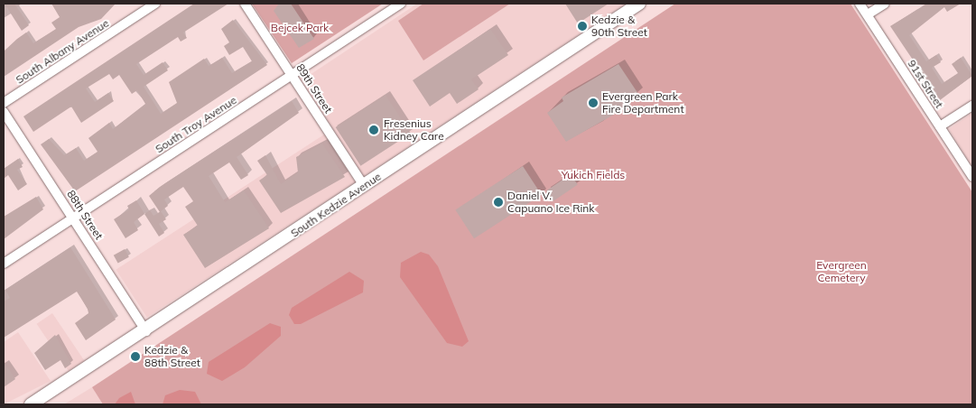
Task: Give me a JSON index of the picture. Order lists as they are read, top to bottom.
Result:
{
  "streets": {
    "main road": ["South Kedzie Avenue"],
    "street": [
      "South Albany Avenue",
      "91st Street",
      "89th Street",
      "South Troy Avenue",
      "88th Street"
    ]
  },
  "crossings": [
    ["89th Street", "South Troy Avenue"],
    ["89th Street", "South Kedzie Avenue"],
    ["South Troy Avenue", "88th Street"],
    ["South Kedzie Avenue", "88th Street"]
  ],
  "parks": ["Bejcek Park", "Yukich Fields", "Evergreen Cemetery"],
  "places": [
    "Kedzie & 90th Street",
    "Evergreen Park Fire Department",
    "Fresenius Kidney Care",
    "Daniel V. Capuano Ice Rink",
    "Kedzie & 88th Street"
  ]
}
